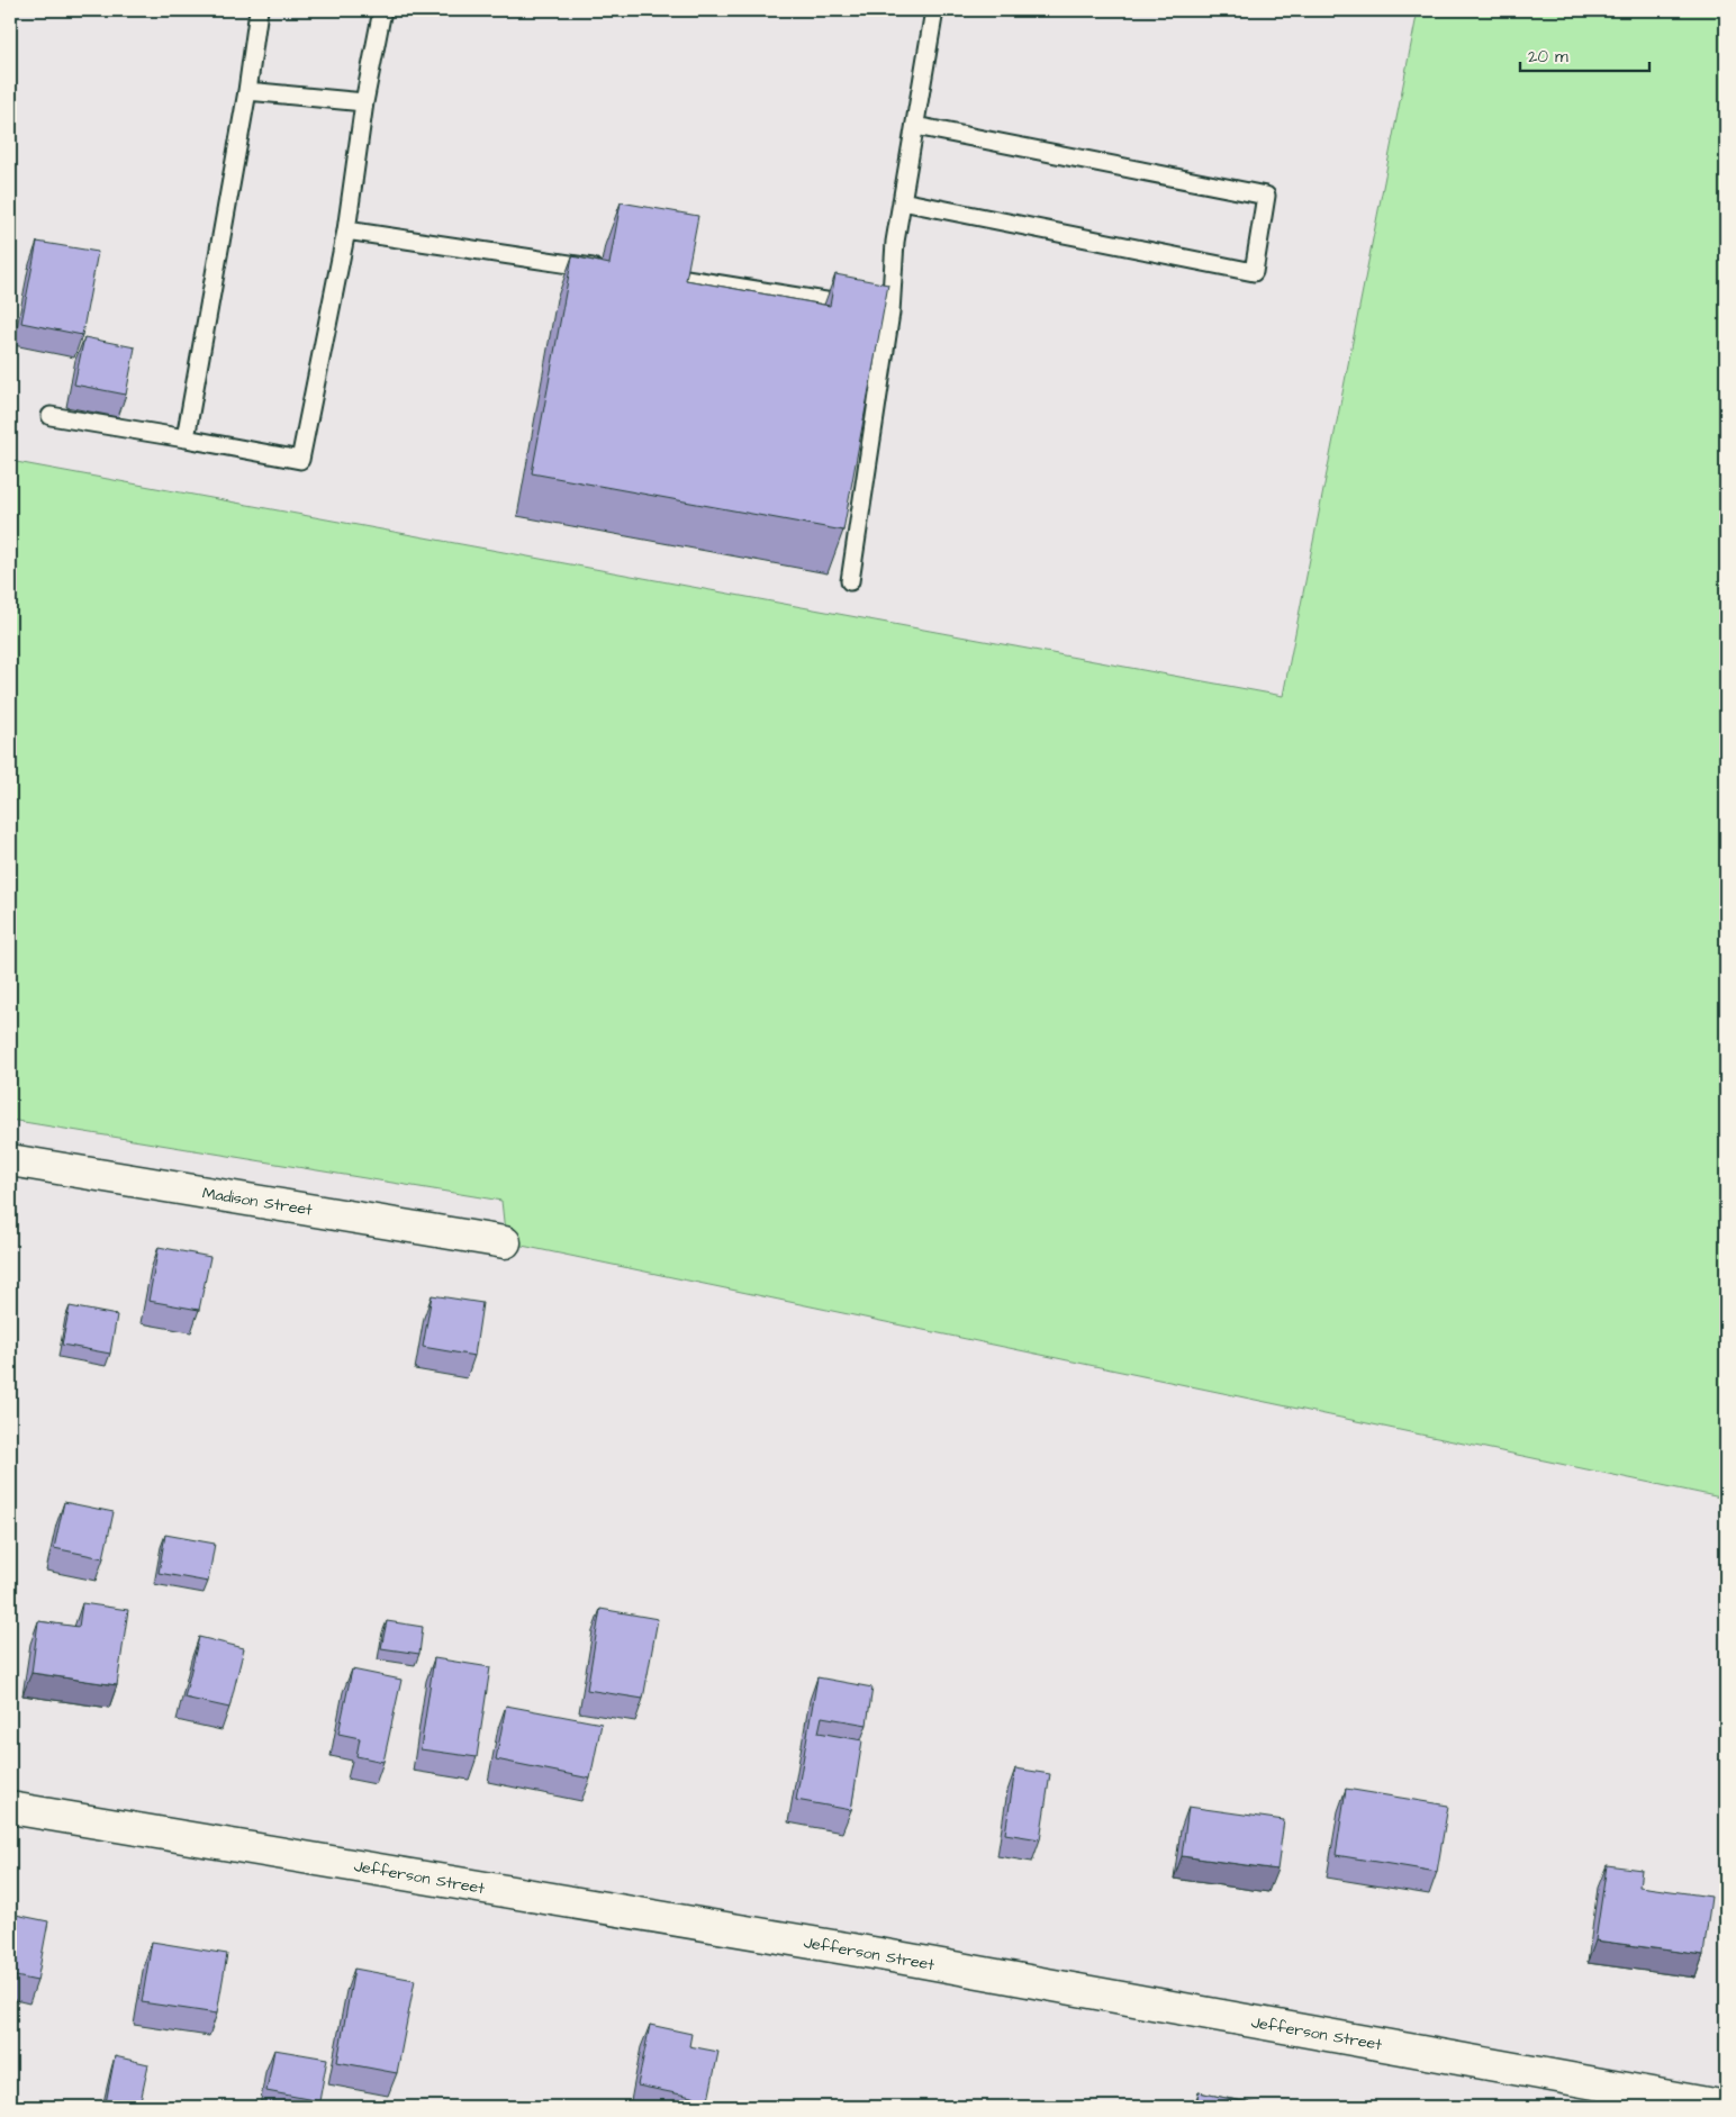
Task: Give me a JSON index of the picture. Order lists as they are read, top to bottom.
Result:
{
  "streets": {
    "street": ["Madison Street", "Jefferson Street"]
  },
  "scale_bar": "20 m"
}
